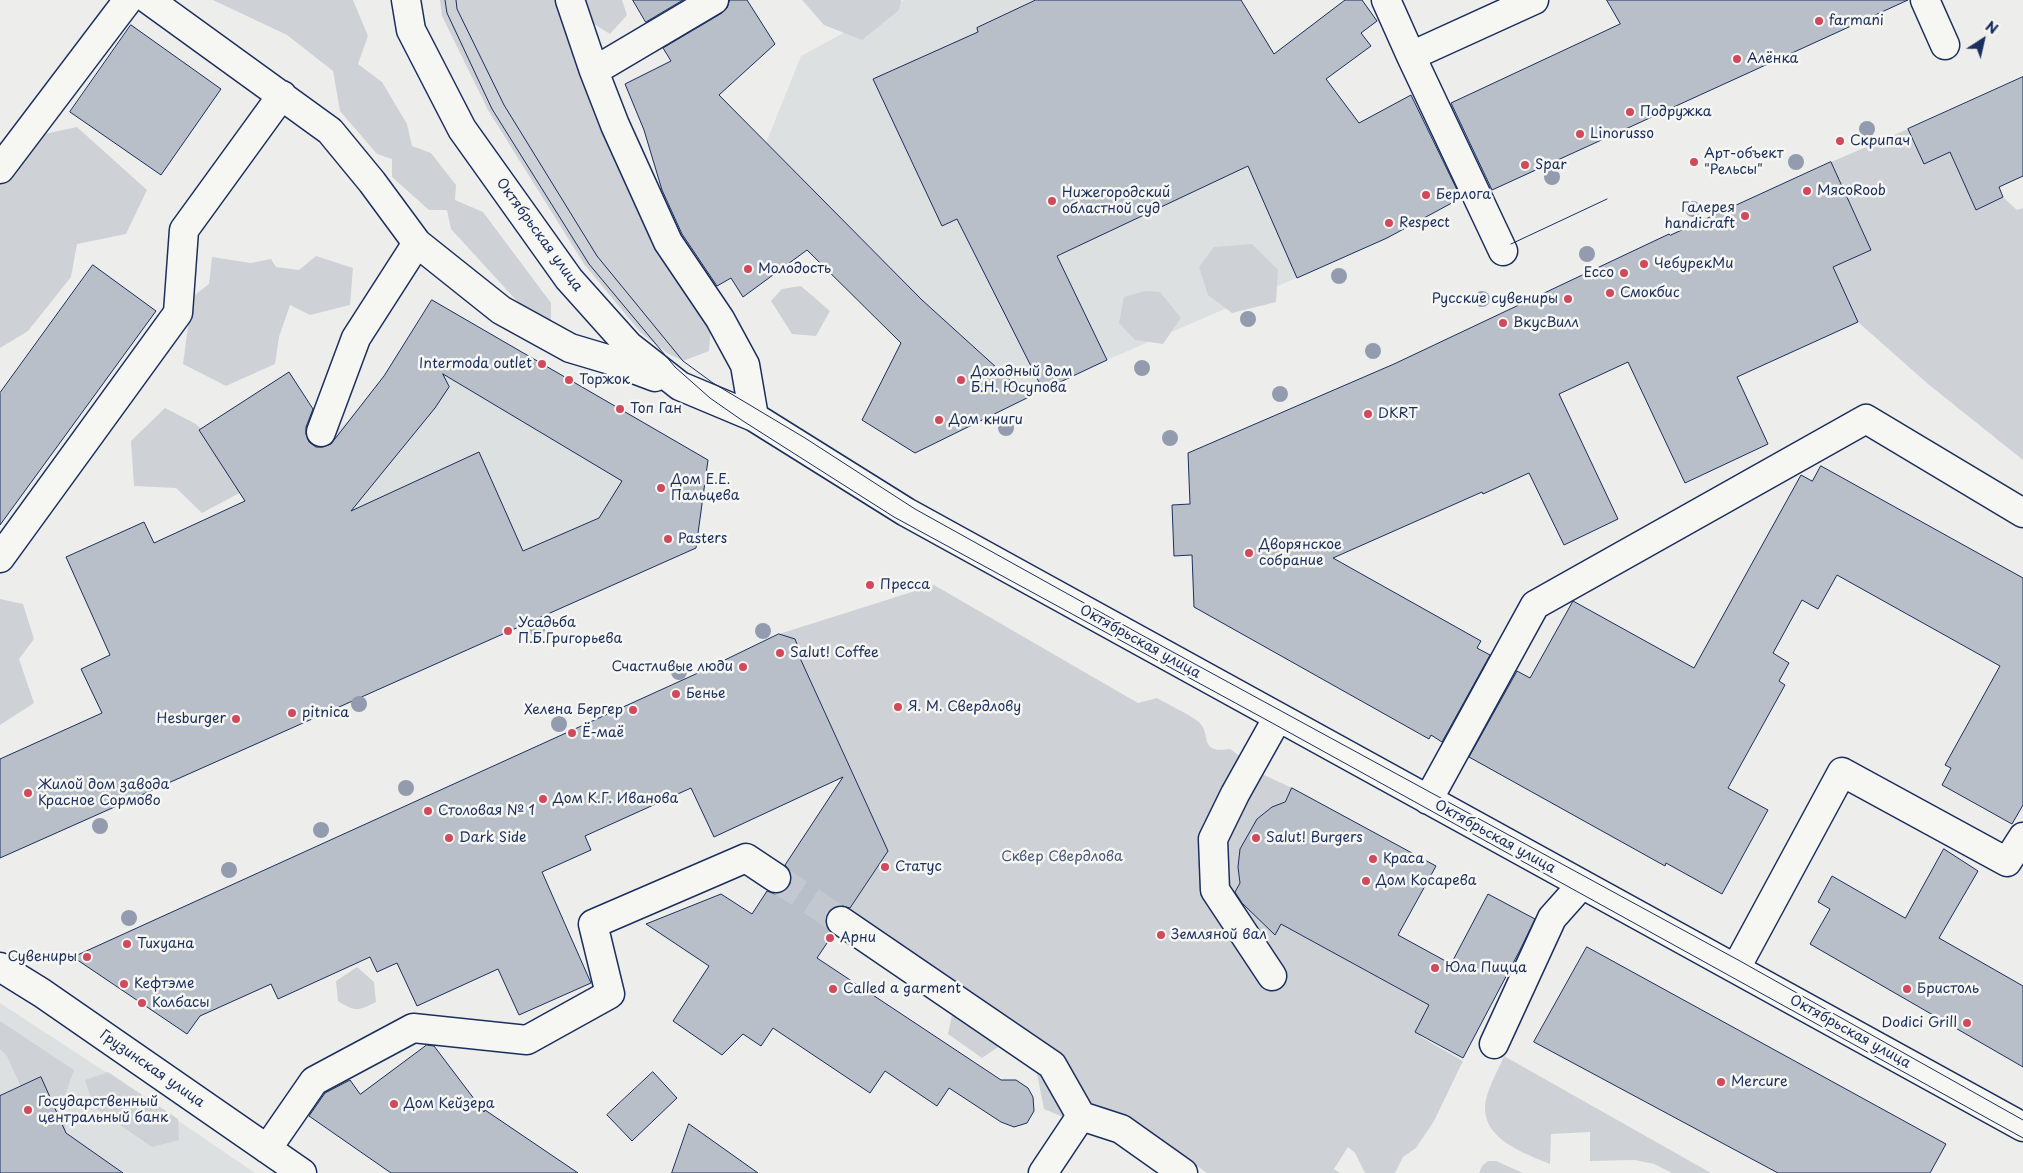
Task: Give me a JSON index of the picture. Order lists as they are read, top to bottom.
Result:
{
  "streets": {
    "street": ["Октябрьская улица", "Грузинская улица"]
  },
  "parks": ["Сквер Свердлова"],
  "places": [
    "farmani",
    "Алёнка",
    "Подружка",
    "Linorusso",
    "Скрипач",
    "Арт-объект \"Рельсы\"",
    "Spar",
    "МясоRoob",
    "Берлога",
    "Нижегородский областной суд",
    "Галерея handicraft",
    "Respect",
    "ЧебурекМи",
    "Молодость",
    "Ecco",
    "Смокбис",
    "Русские сувениры",
    "ВкусВилл",
    "Intermoda outlet",
    "Торжок",
    "Доходный дом Б.Н. Юсупова",
    "Топ Ган",
    "DKRT",
    "Дом книги",
    "Дом Е.Е. Пальцева",
    "Pasters",
    "Дворянское собрание",
    "Пресса",
    "Усадьба П.Б.Григорьева",
    "Salut! Coffee",
    "Счастливые люди",
    "Бенье",
    "Я. М. Свердлову",
    "Хелена Бергер",
    "pitnica",
    "Hesburger",
    "Ё-маё",
    "Жилой дом завода Красное Сормово",
    "Дом К.Г. Иванова",
    "Столовая № 1",
    "Dark Side",
    "Salut! Burgers",
    "Краса",
    "Статус",
    "Дом Косарева",
    "Земляной вал",
    "Арни",
    "Тихуана",
    "Сувениры",
    "Юла Пицца",
    "Кефтэме",
    "Called a garment",
    "Бристоль",
    "Колбасы",
    "Dodici Grill",
    "Mercure",
    "Дом Кейзера",
    "Государственный центральный банк"
  ],
  "north": "top right"
}
